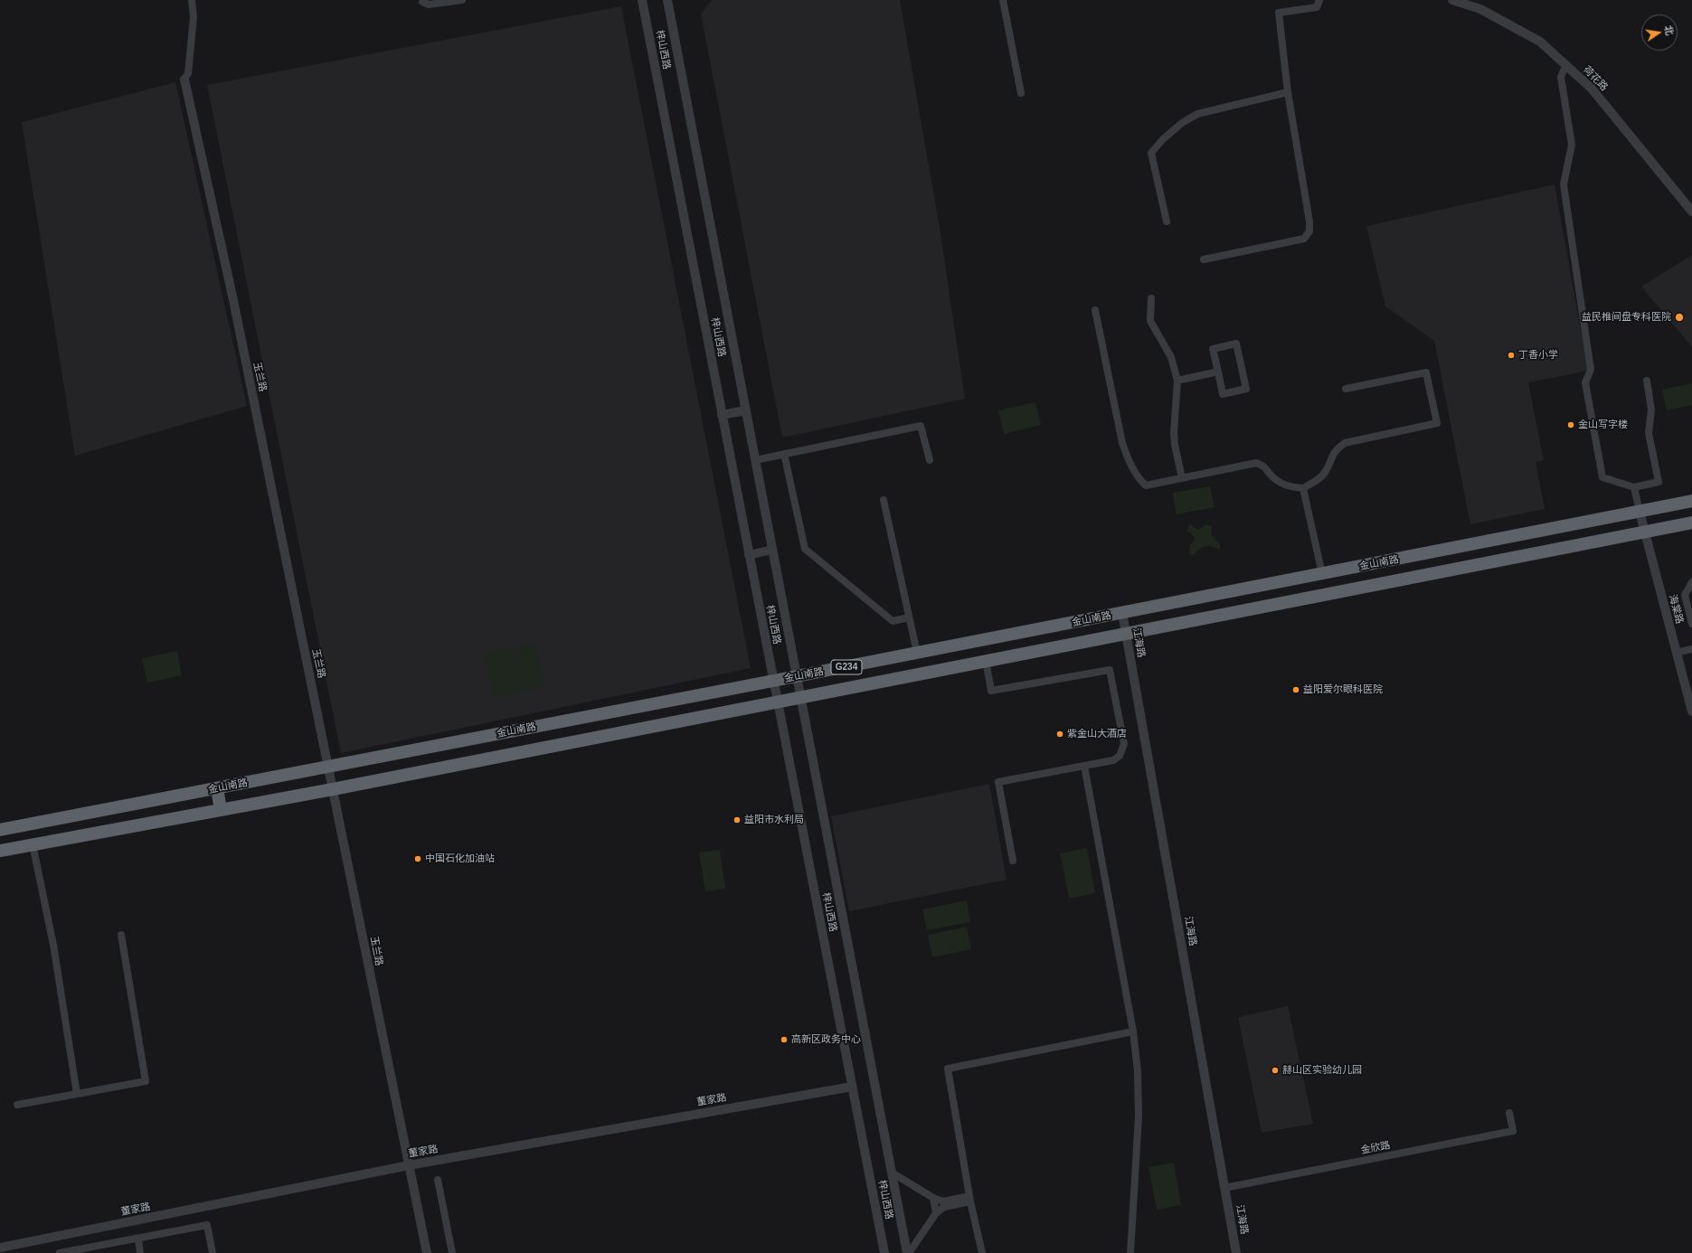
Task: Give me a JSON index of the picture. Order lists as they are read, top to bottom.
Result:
{
  "streets": {
    "highway": ["金山南路", "G234"],
    "street": [
      "梓山西路",
      "荷花路",
      "玉兰路",
      "海棠路",
      "江海路",
      "董家路",
      "金欣路"
    ]
  },
  "crossings": [
    ["梓山西路", "金山南路"],
    ["梓山西路", "董家路"],
    ["玉兰路", "金山南路"],
    ["玉兰路", "董家路"],
    ["金山南路", "海棠路"],
    ["金山南路", "江海路"],
    ["江海路", "金欣路"]
  ],
  "places": [
    "益民椎间盘专科医院",
    "丁香小学",
    "金山写字楼",
    "益阳爱尔眼科医院",
    "紫金山大酒店",
    "益阳市水利局",
    "中国石化加油站",
    "高新区政务中心",
    "赫山区实验幼儿园"
  ],
  "north": "right"
}
